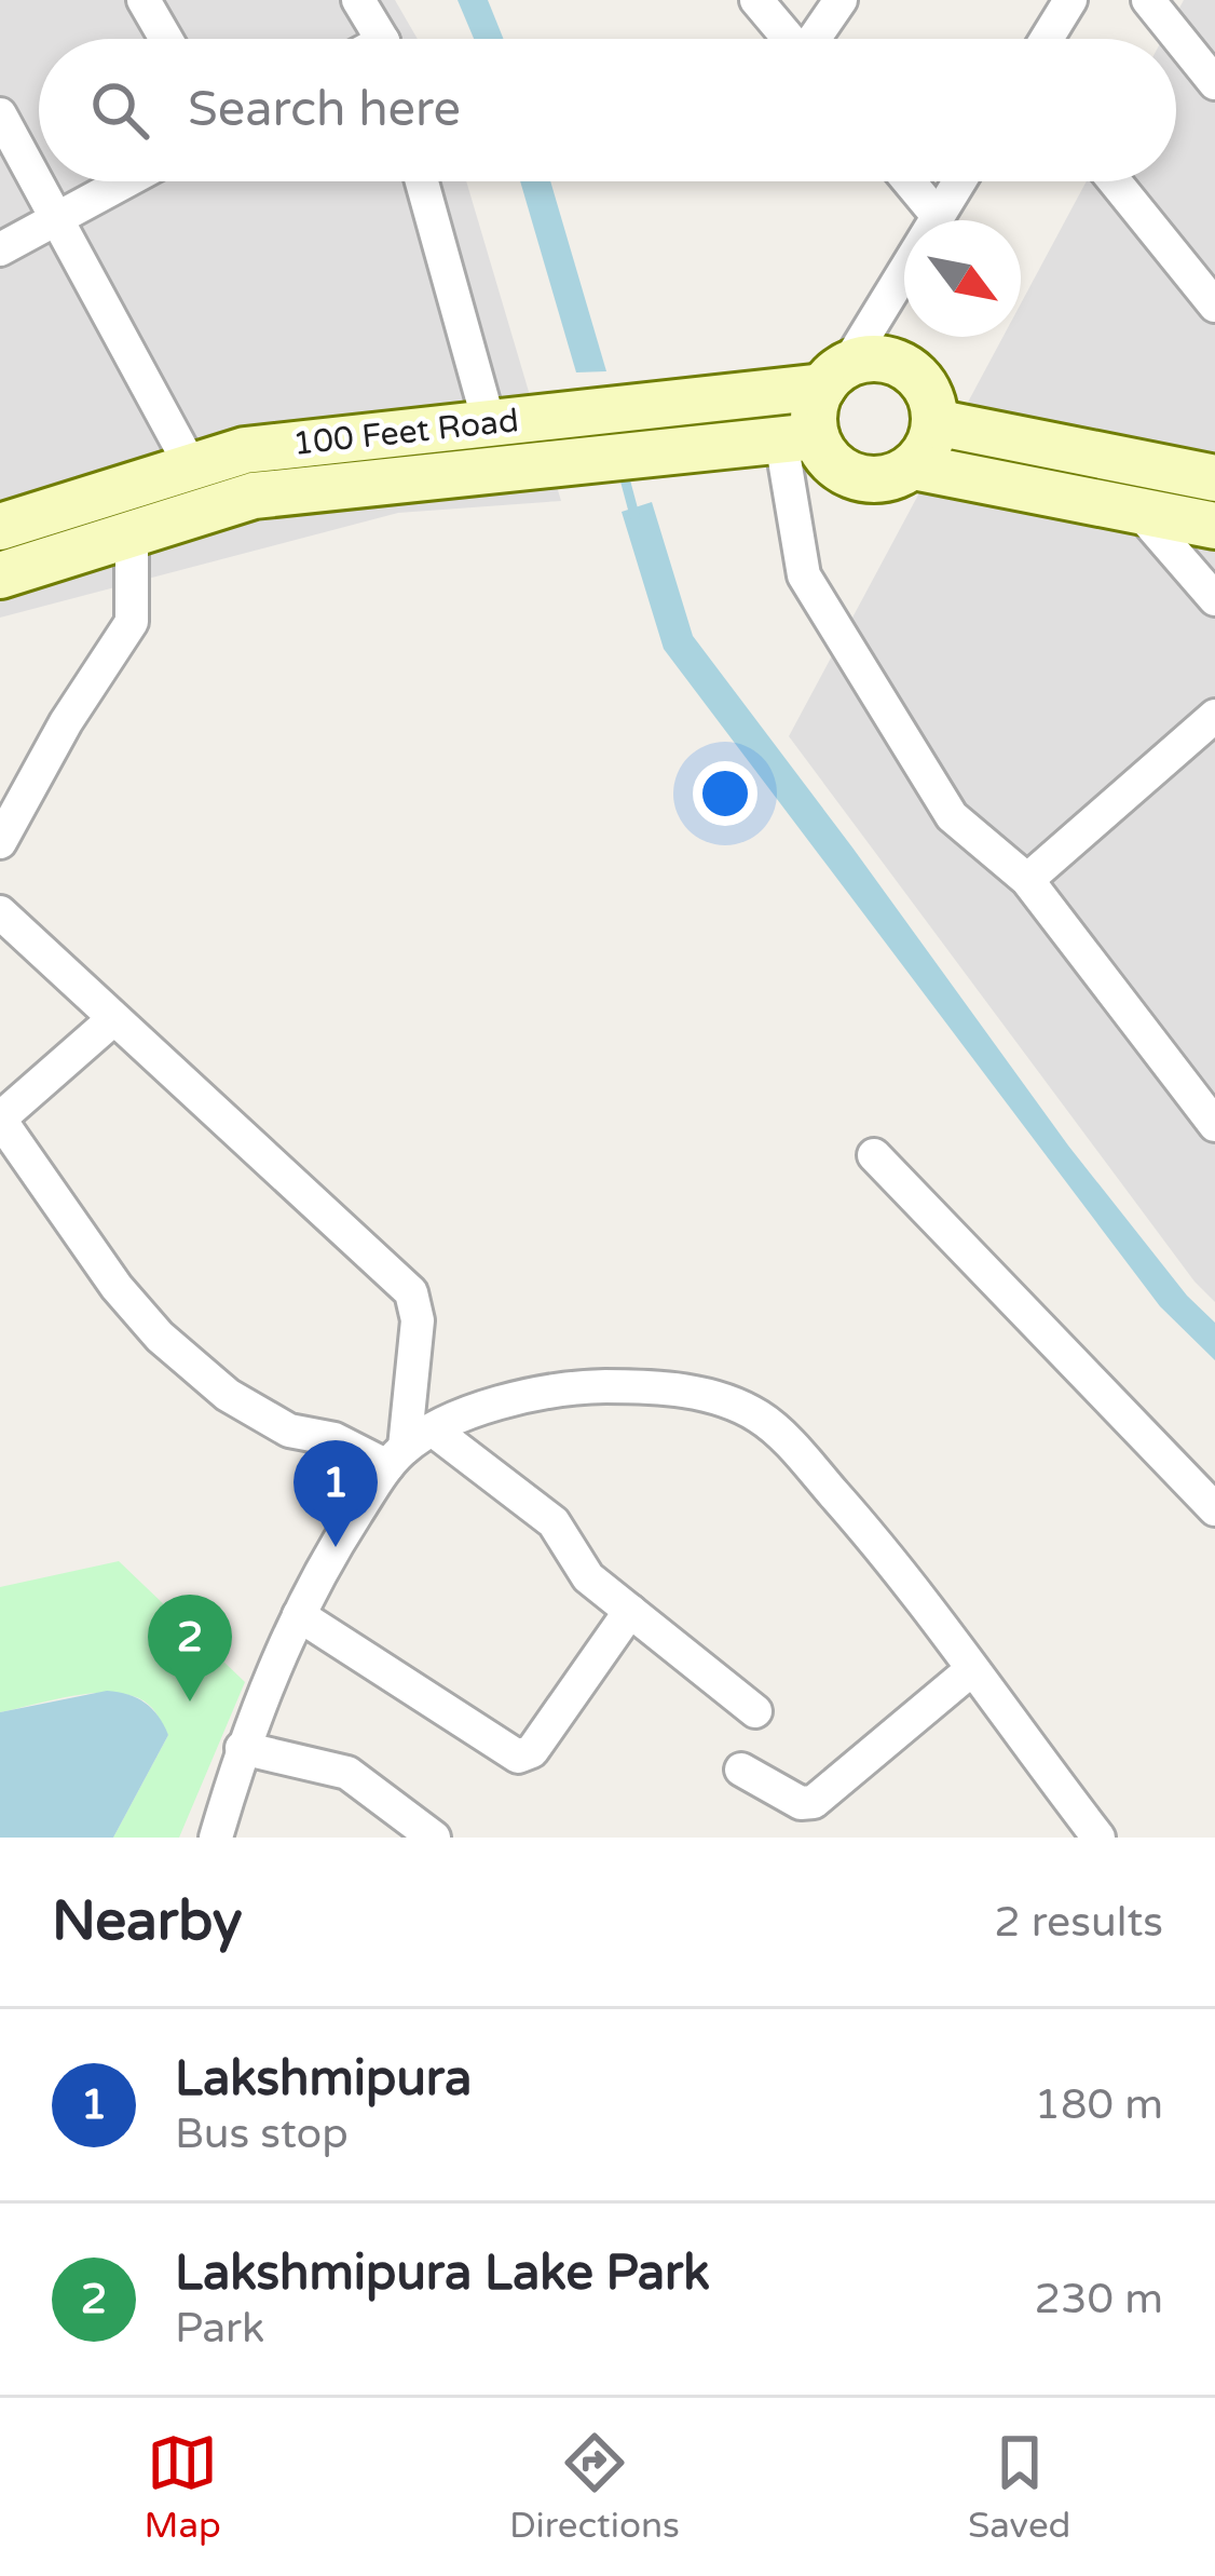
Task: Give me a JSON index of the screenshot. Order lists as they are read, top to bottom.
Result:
{
  "streets": {
    "main road": ["100 Feet Road"]
  },
  "north": "bottom right",
  "page": {
    "search": "Search here",
    "pins": ["1", "2"],
    "heading": ["Nearby", "2 results"],
    "list": [
      {
        "mark": "1",
        "name": "Lakshmipura",
        "note": "Bus stop",
        "value": "180 m"
      },
      {
        "mark": "2",
        "name": "Lakshmipura Lake Park",
        "note": "Park",
        "value": "230 m"
      }
    ],
    "nav": ["Map", "Directions", "Saved"]
  }
}
